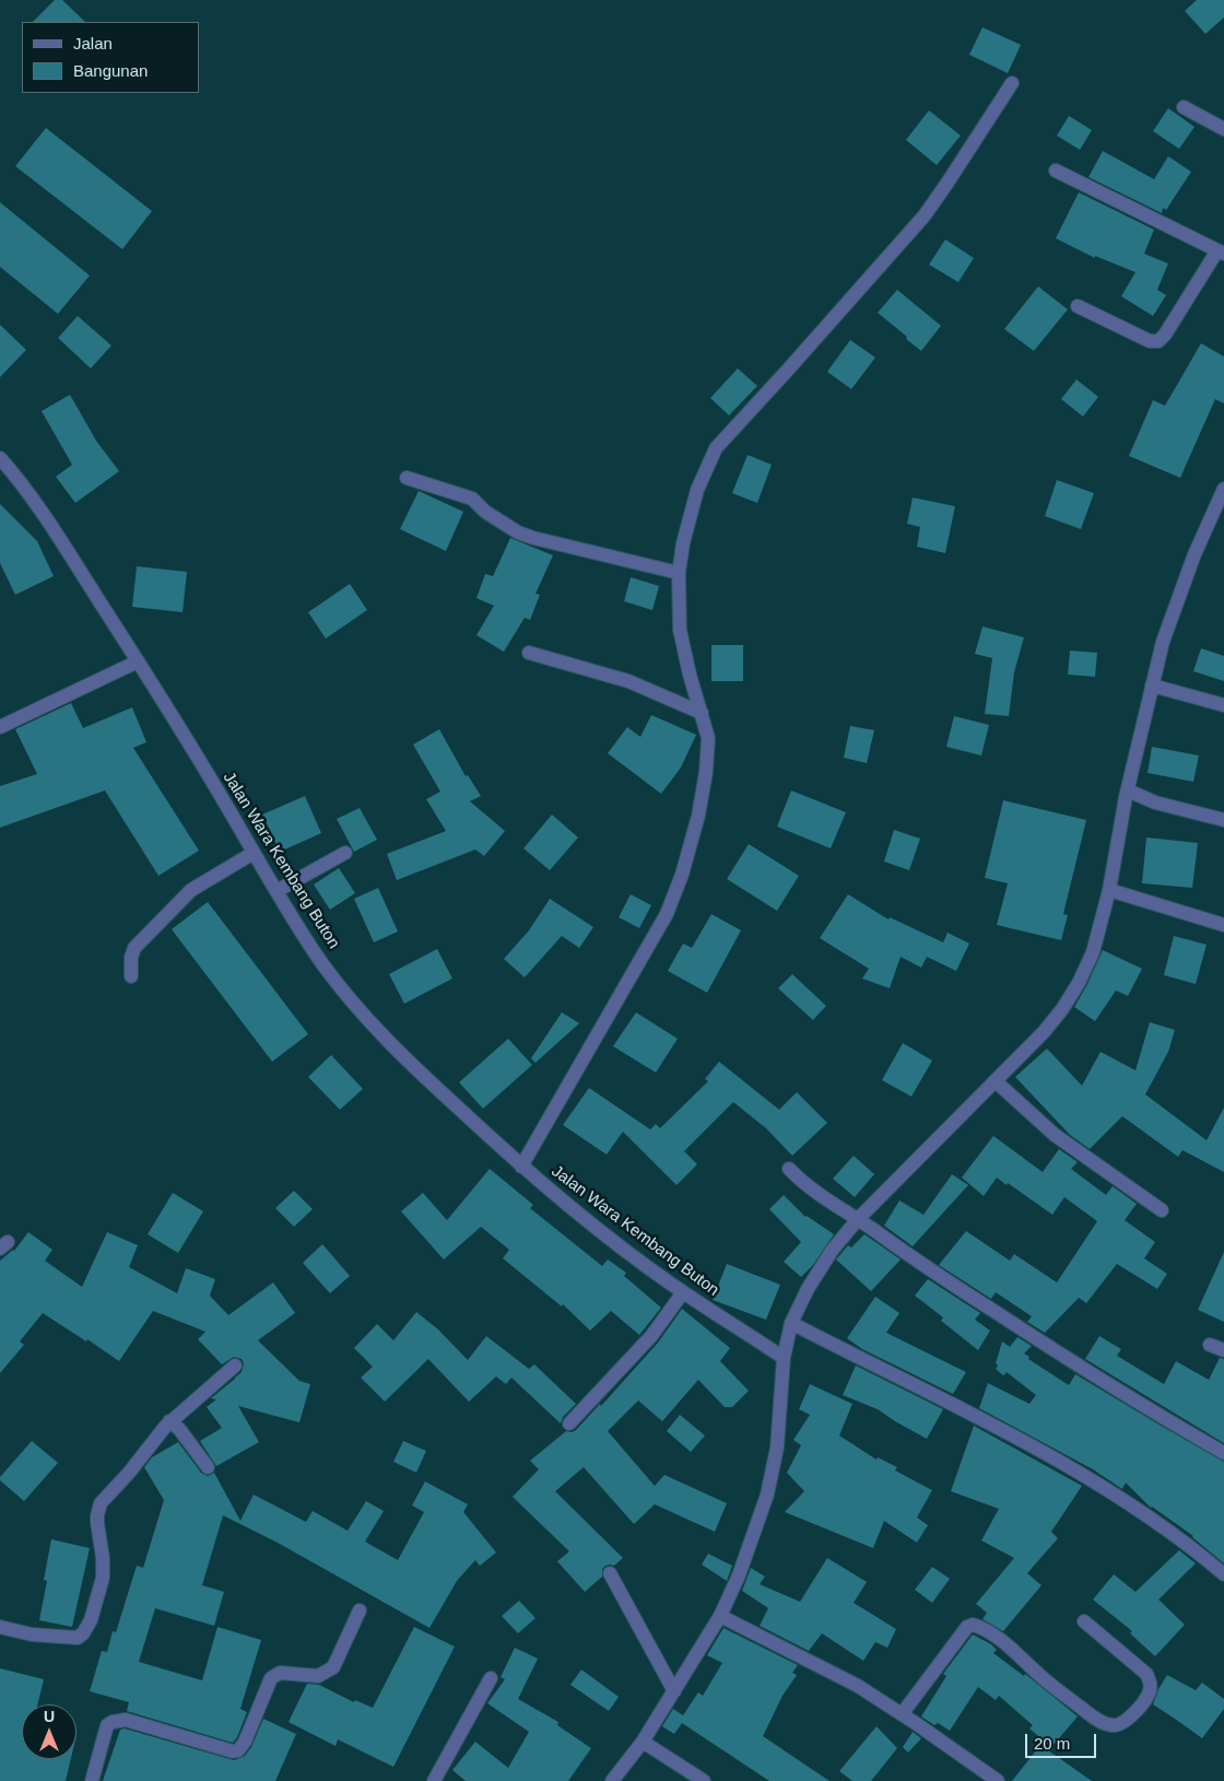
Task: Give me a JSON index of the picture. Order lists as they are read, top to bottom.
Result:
{
  "streets": {
    "street": ["Jalan Wara Kembang Buton"]
  },
  "legend": ["Jalan", "Bangunan"],
  "scale_bar": "20 m",
  "north": "top"
}
